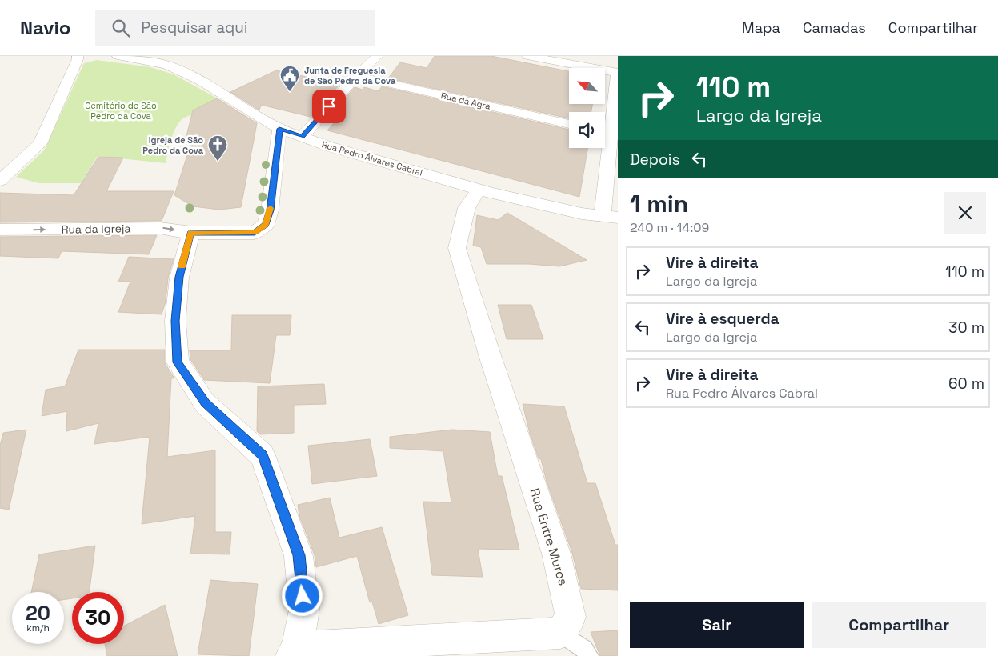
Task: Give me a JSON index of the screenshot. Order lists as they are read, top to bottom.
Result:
{
  "streets": {
    "street": [
      "Rua da Agra",
      "Rua Pedro Álvares Cabral",
      "Rua da Igreja",
      "Rua Entre Muros"
    ]
  },
  "crossings": [
    ["Rua Pedro Álvares Cabral", "Rua da Igreja"],
    ["Rua Pedro Álvares Cabral", "Rua Entre Muros"]
  ],
  "one_way": ["Rua da Igreja"],
  "parks": ["Cemitério de São Pedro da Cova"],
  "places": {
    "public building": ["Junta de Freguesia de São Pedro da Cova"],
    "church": ["Igreja de São Pedro da Cova"]
  },
  "north": "top left",
  "page": {
    "header": "Navio",
    "search": "Pesquisar aqui",
    "nav": ["Mapa", "Camadas", "Compartilhar"],
    "turn": ["110 m", "Largo da Igreja"],
    "then": "Depois",
    "heading": ["1 min", "240 m · 14:09"],
    "list": [
      {
        "name": "Vire à direita",
        "note": "Largo da Igreja",
        "value": "110 m"
      },
      {
        "name": "Vire à esquerda",
        "note": "Largo da Igreja",
        "value": "30 m"
      },
      {
        "name": "Vire à direita",
        "note": "Rua Pedro Álvares Cabral",
        "value": "60 m"
      }
    ],
    "speed": "20 km/h",
    "limit": "30",
    "buttons": ["Sair", "Compartilhar"]
  }
}
